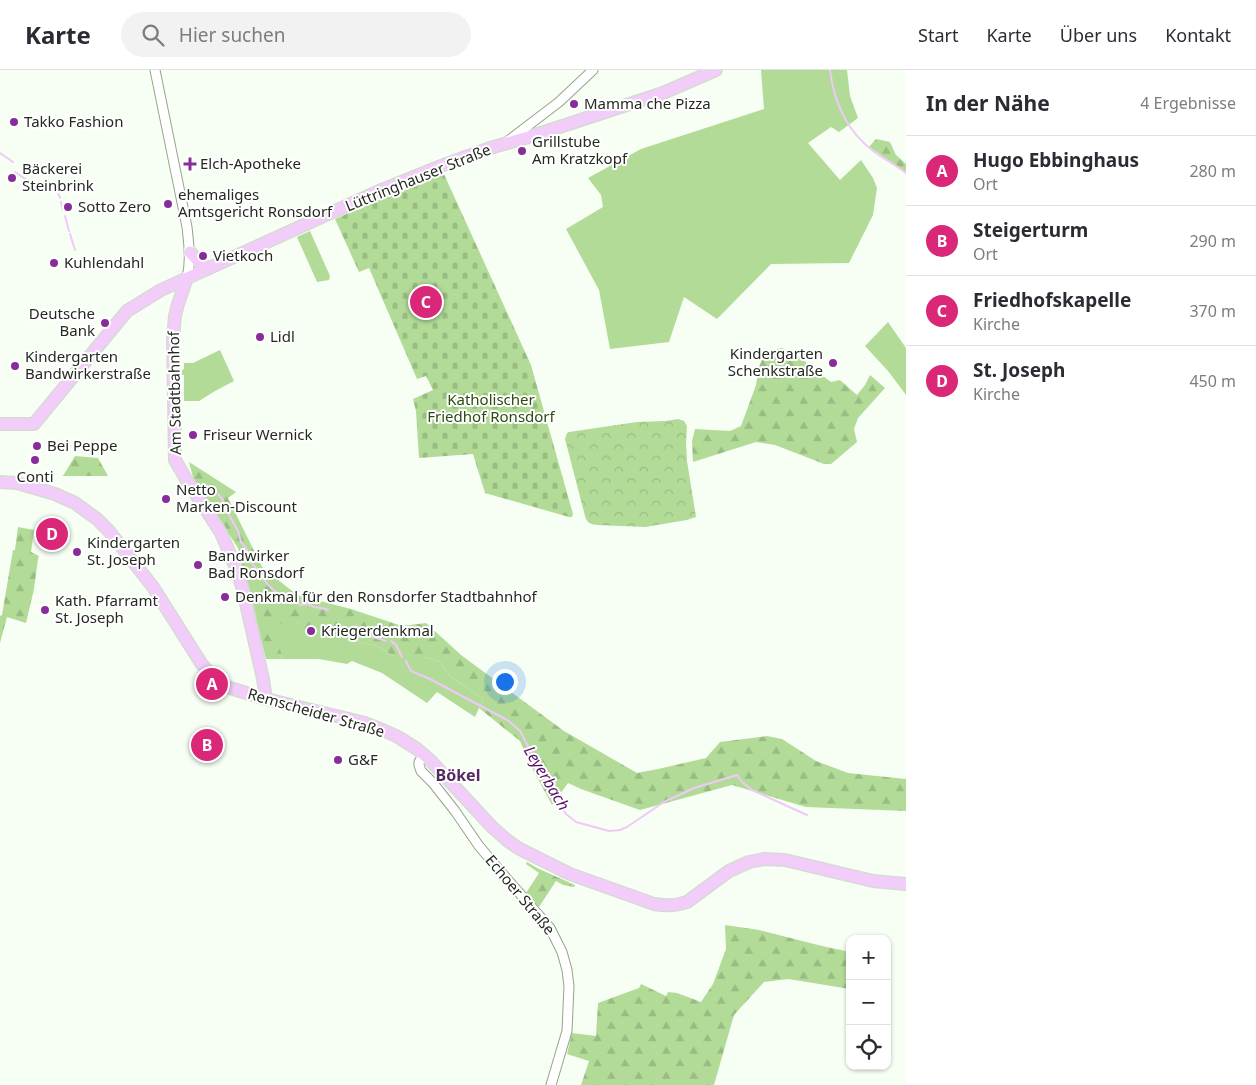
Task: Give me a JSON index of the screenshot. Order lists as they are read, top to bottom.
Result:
{
  "streets": {
    "main road": ["Lüttringhauser Straße", "Am Stadtbahnhof", "Remscheider Straße"],
    "street": ["Echoer Straße"]
  },
  "crossings": [
    ["Lüttringhauser Straße", "Am Stadtbahnhof"],
    ["Am Stadtbahnhof", "Remscheider Straße"],
    ["Remscheider Straße", "Echoer Straße"]
  ],
  "districts": ["Bökel"],
  "water": ["Leyerbach"],
  "parks": ["Katholischer Friedhof Ronsdorf"],
  "places": {
    "other": [
      "Mamma che Pizza",
      "Takko Fashion",
      "Grillstube Am Kratzkopf",
      "Bäckerei Steinbrink",
      "ehemaliges Amtsgericht Ronsdorf",
      "Sotto Zero",
      "Vietkoch",
      "Kuhlendahl",
      "Deutsche Bank",
      "Lidl",
      "Kindergarten Schenkstraße",
      "Kindergarten Bandwirkerstraße",
      "Friseur Wernick",
      "Bei Peppe",
      "Conti",
      "Netto Marken-Discount",
      "Kindergarten St. Joseph",
      "Bandwirker Bad Ronsdorf",
      "Denkmal für den Ronsdorfer Stadtbahnhof",
      "Kath. Pfarramt St. Joseph",
      "Kriegerdenkmal",
      "G&F"
    ],
    "health": ["Elch-Apotheke"]
  },
  "page": {
    "header": "Karte",
    "search": "Hier suchen",
    "nav": [
      "Start",
      "Karte",
      "Über uns",
      "Kontakt"
    ],
    "heading": ["In der Nähe", "4 Ergebnisse"],
    "list": [
      {
        "mark": "A",
        "name": "Hugo Ebbinghaus",
        "note": "Ort",
        "value": "280 m"
      },
      {
        "mark": "B",
        "name": "Steigerturm",
        "note": "Ort",
        "value": "290 m"
      },
      {
        "mark": "C",
        "name": "Friedhofskapelle",
        "note": "Kirche",
        "value": "370 m"
      },
      {
        "mark": "D",
        "name": "St. Joseph",
        "note": "Kirche",
        "value": "450 m"
      }
    ],
    "pins": [
      "C",
      "D",
      "A",
      "B"
    ],
    "map_buttons": ["+", "−"]
  }
}
